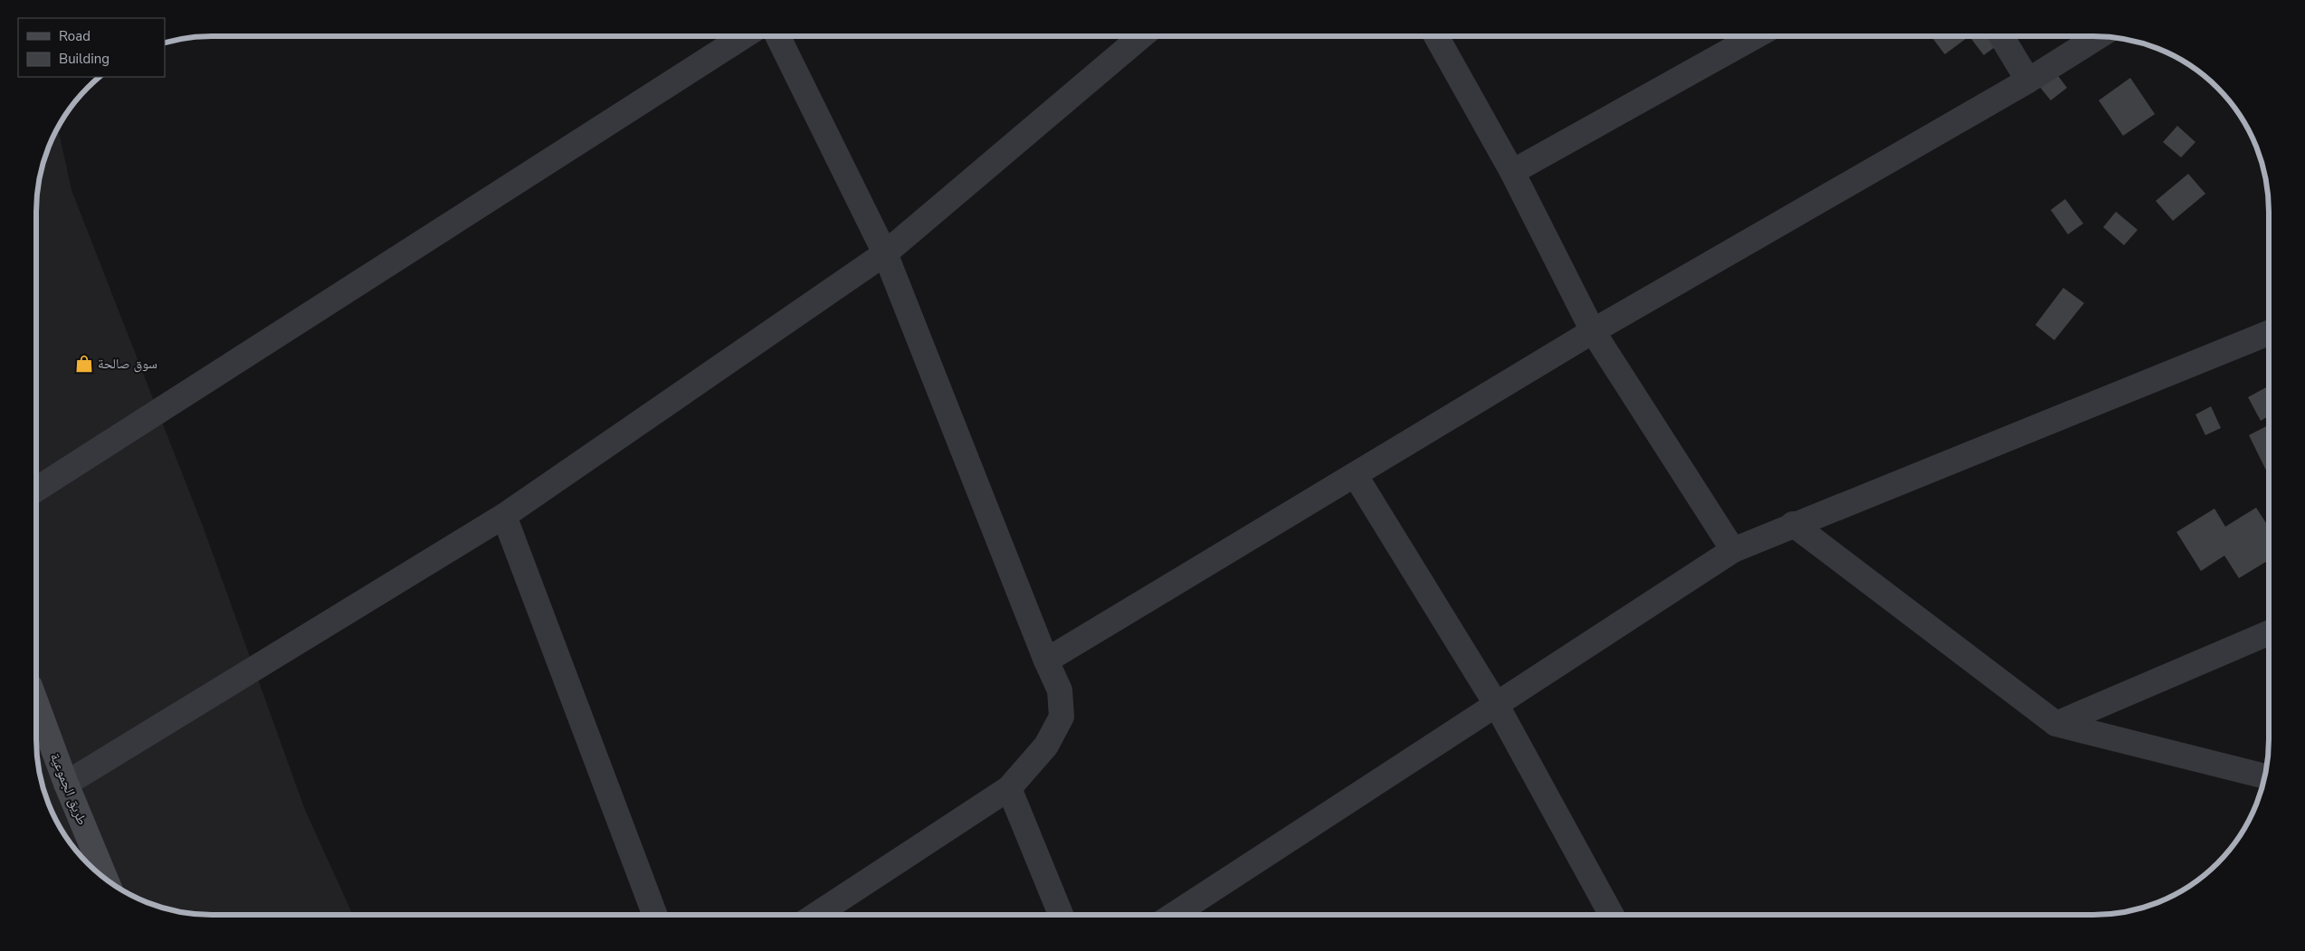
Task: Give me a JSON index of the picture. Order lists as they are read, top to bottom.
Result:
{
  "streets": {
    "main road": ["طريق الجموعية"]
  },
  "places": {
    "shop": ["سوق صالحة"]
  },
  "legend": ["Road", "Building"]
}
